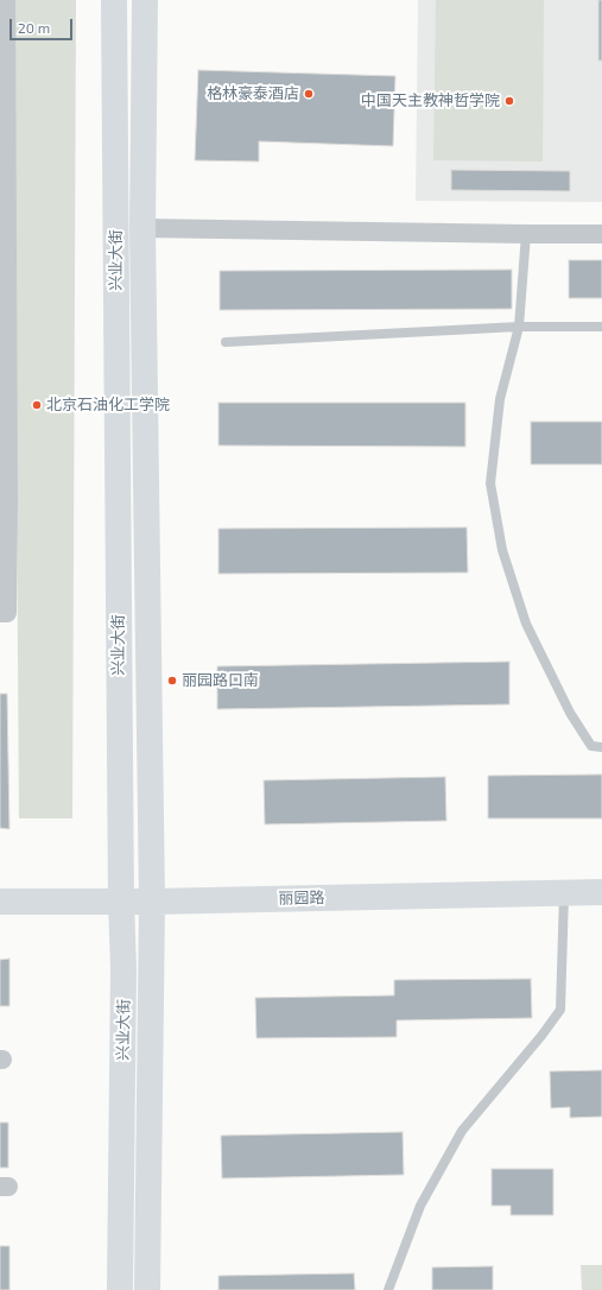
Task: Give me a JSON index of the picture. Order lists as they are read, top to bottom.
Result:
{
  "streets": {
    "main road": ["兴业大街", "丽园路"]
  },
  "crossings": [
    ["兴业大街", "丽园路"]
  ],
  "places": [
    "格林豪泰酒店",
    "中国天主教神哲学院",
    "北京石油化工学院",
    "丽园路口南"
  ],
  "scale_bar": "20 m"
}
